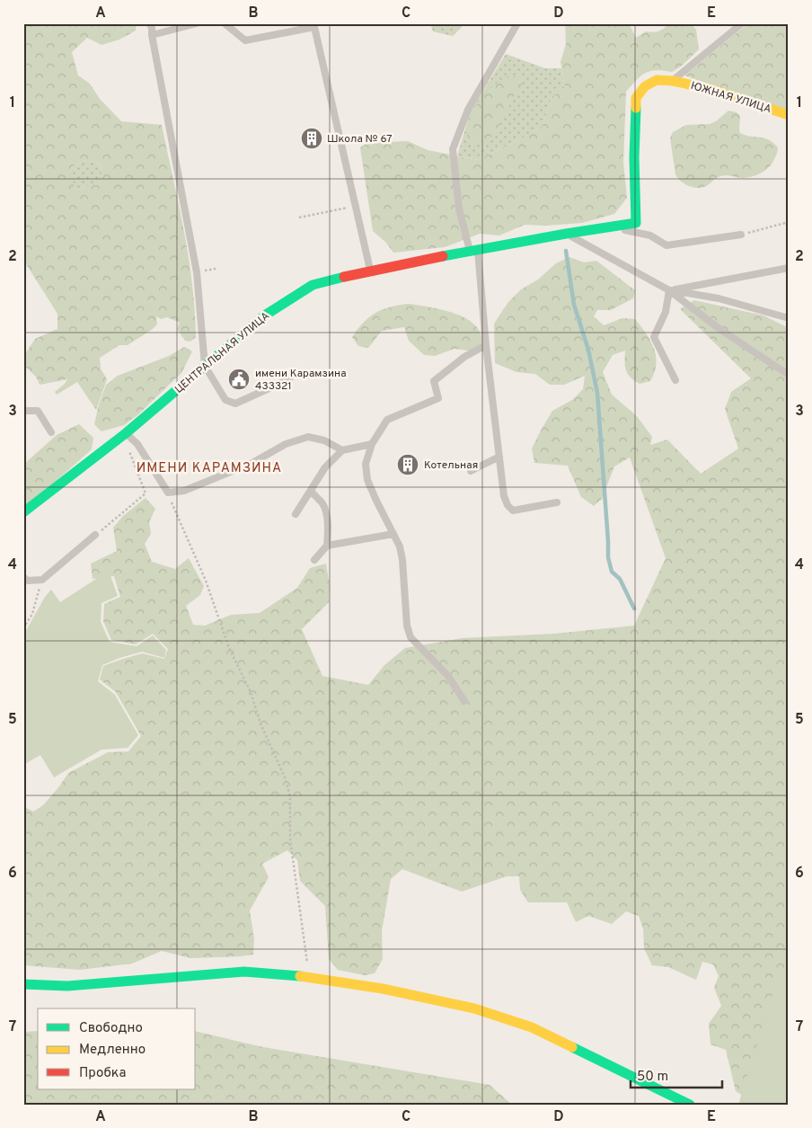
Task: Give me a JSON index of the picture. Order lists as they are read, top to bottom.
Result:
{
  "streets": {
    "street": ["ЮЖНАЯ УЛИЦА", "ЦЕНТРАЛЬНАЯ УЛИЦА"]
  },
  "crossings": [
    ["ЮЖНАЯ УЛИЦА", "ЦЕНТРАЛЬНАЯ УЛИЦА"]
  ],
  "districts": ["ИМЕНИ КАРАМЗИНА"],
  "places": {
    "building": ["Школа № 67", "Котельная"],
    "public building": ["имени Карамзина 433321"]
  },
  "legend": ["Свободно", "Медленно", "Пробка"],
  "scale_bar": "50 m",
  "grid": {
    "columns": [
      "A",
      "B",
      "C",
      "D",
      "E"
    ],
    "rows": [
      "1",
      "2",
      "3",
      "4",
      "5",
      "6",
      "7"
    ]
  }
}
